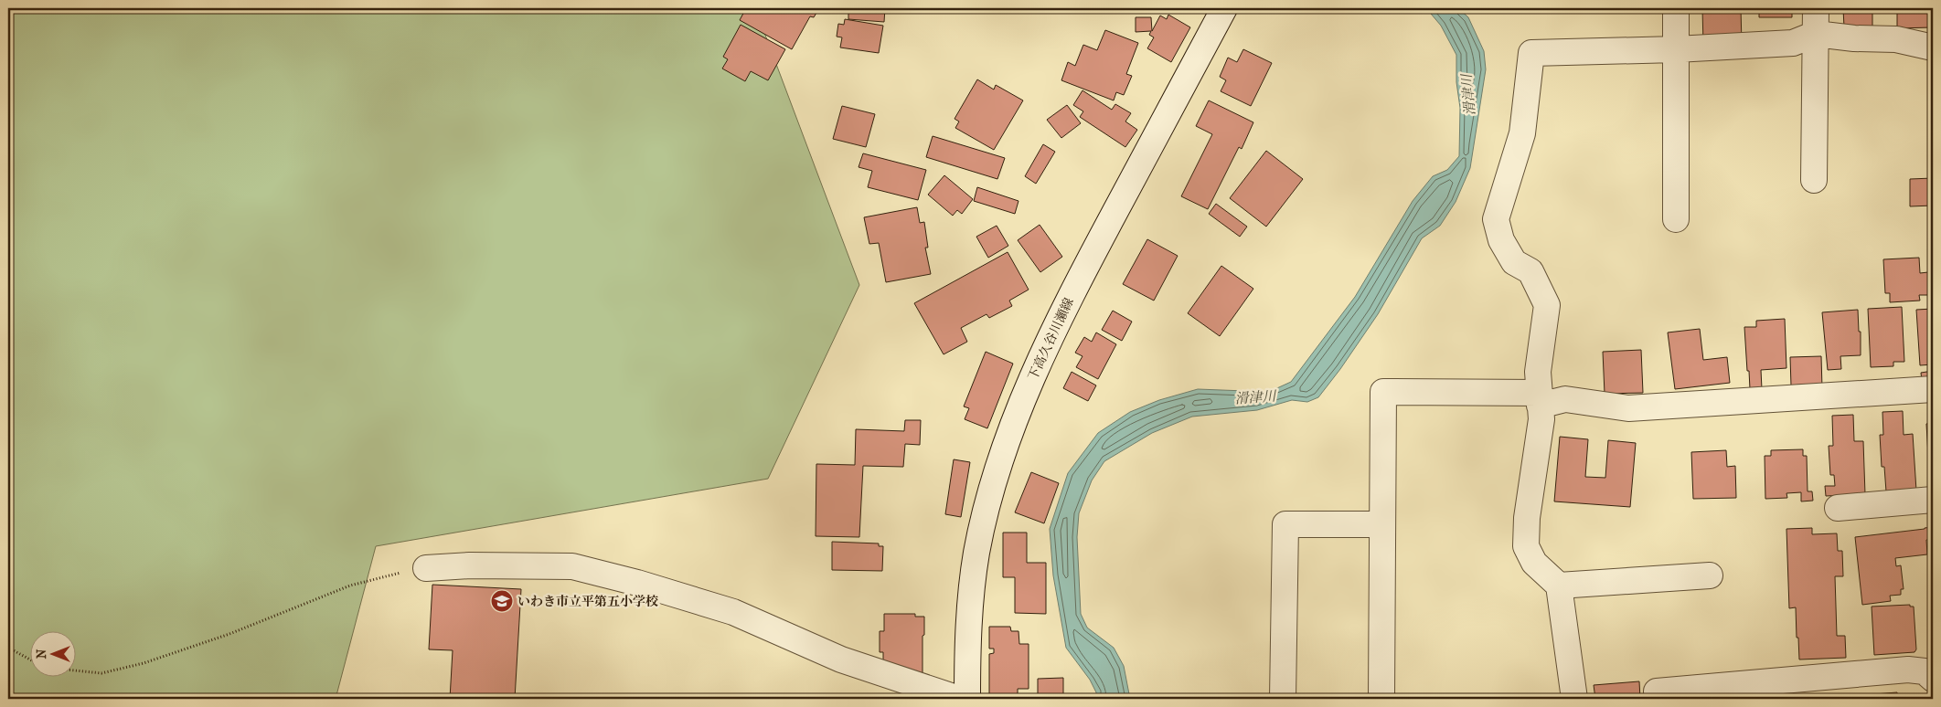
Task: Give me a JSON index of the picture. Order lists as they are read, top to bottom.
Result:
{
  "streets": {
    "street": ["下高久谷川瀬線"]
  },
  "water": ["滑津川"],
  "places": {
    "school or university": ["いわき市立平第五小学校"]
  },
  "north": "left"
}
